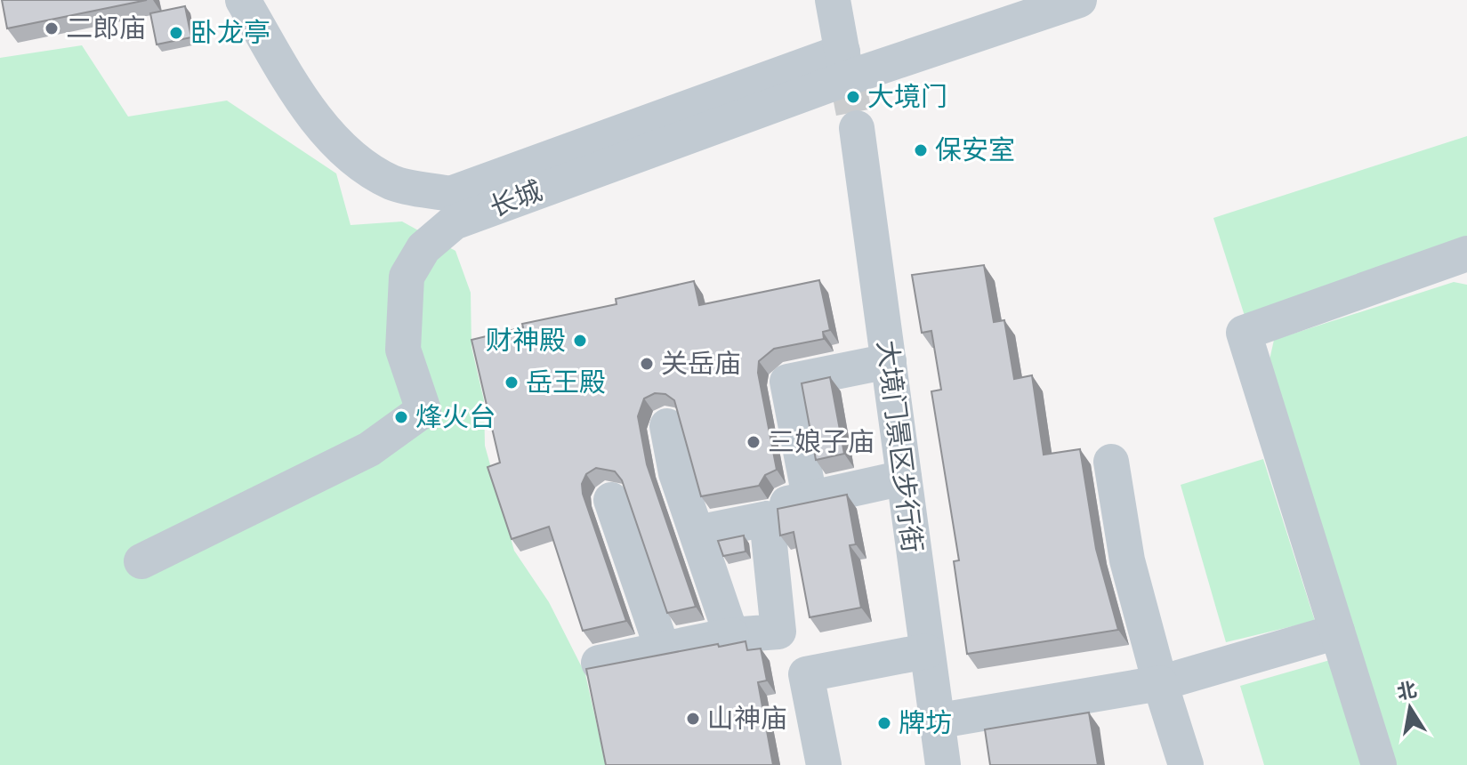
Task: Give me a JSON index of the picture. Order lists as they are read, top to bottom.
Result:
{
  "streets": {
    "street": ["长城", "大境门景区步行街"]
  },
  "places": [
    "二郎庙",
    "卧龙亭",
    "大境门",
    "保安室",
    "财神殿",
    "关岳庙",
    "岳王殿",
    "烽火台",
    "三娘子庙",
    "山神庙",
    "牌坊"
  ],
  "north": "top"
}
